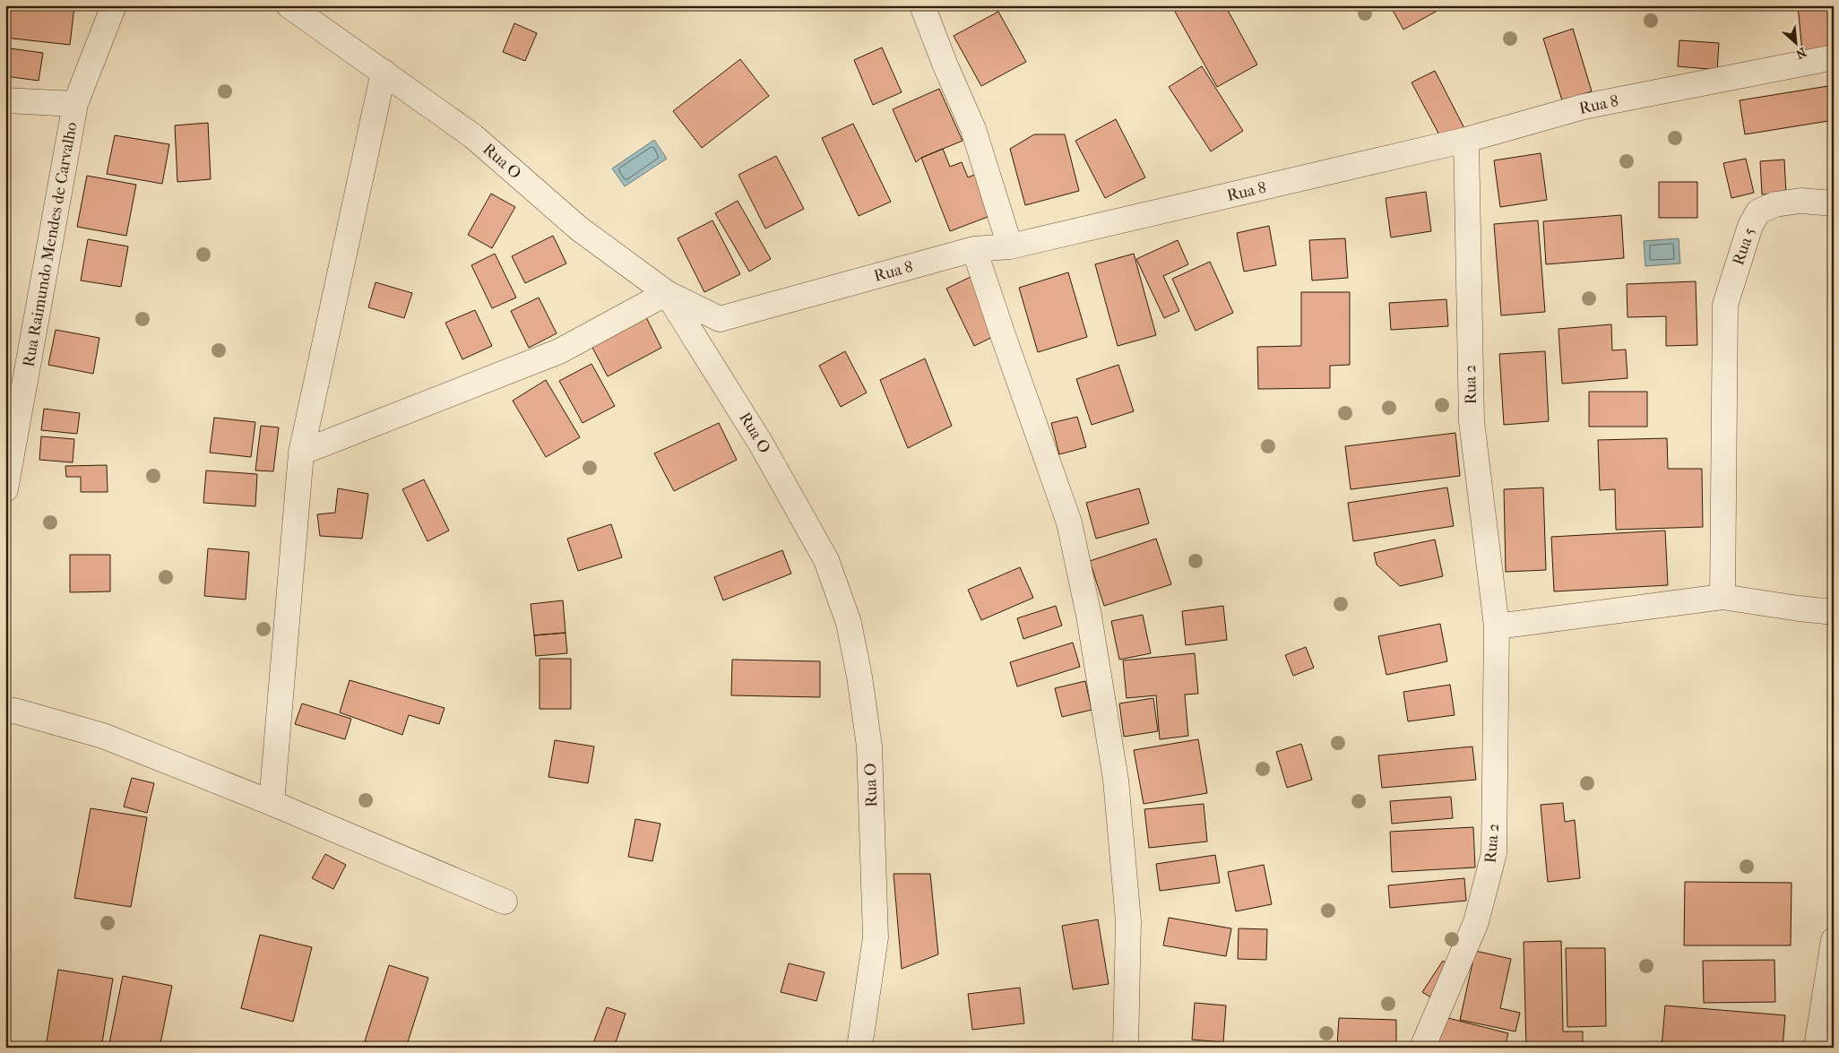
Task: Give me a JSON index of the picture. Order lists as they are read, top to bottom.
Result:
{
  "streets": {
    "street": [
      "Rua 8",
      "Rua O",
      "Rua Raimundo Mendes de Carvalho",
      "Rua 5",
      "Rua 2"
    ]
  },
  "crossings": [
    ["Rua 8", "Rua O"],
    ["Rua 8", "Rua 2"]
  ],
  "north": "bottom right"
}
